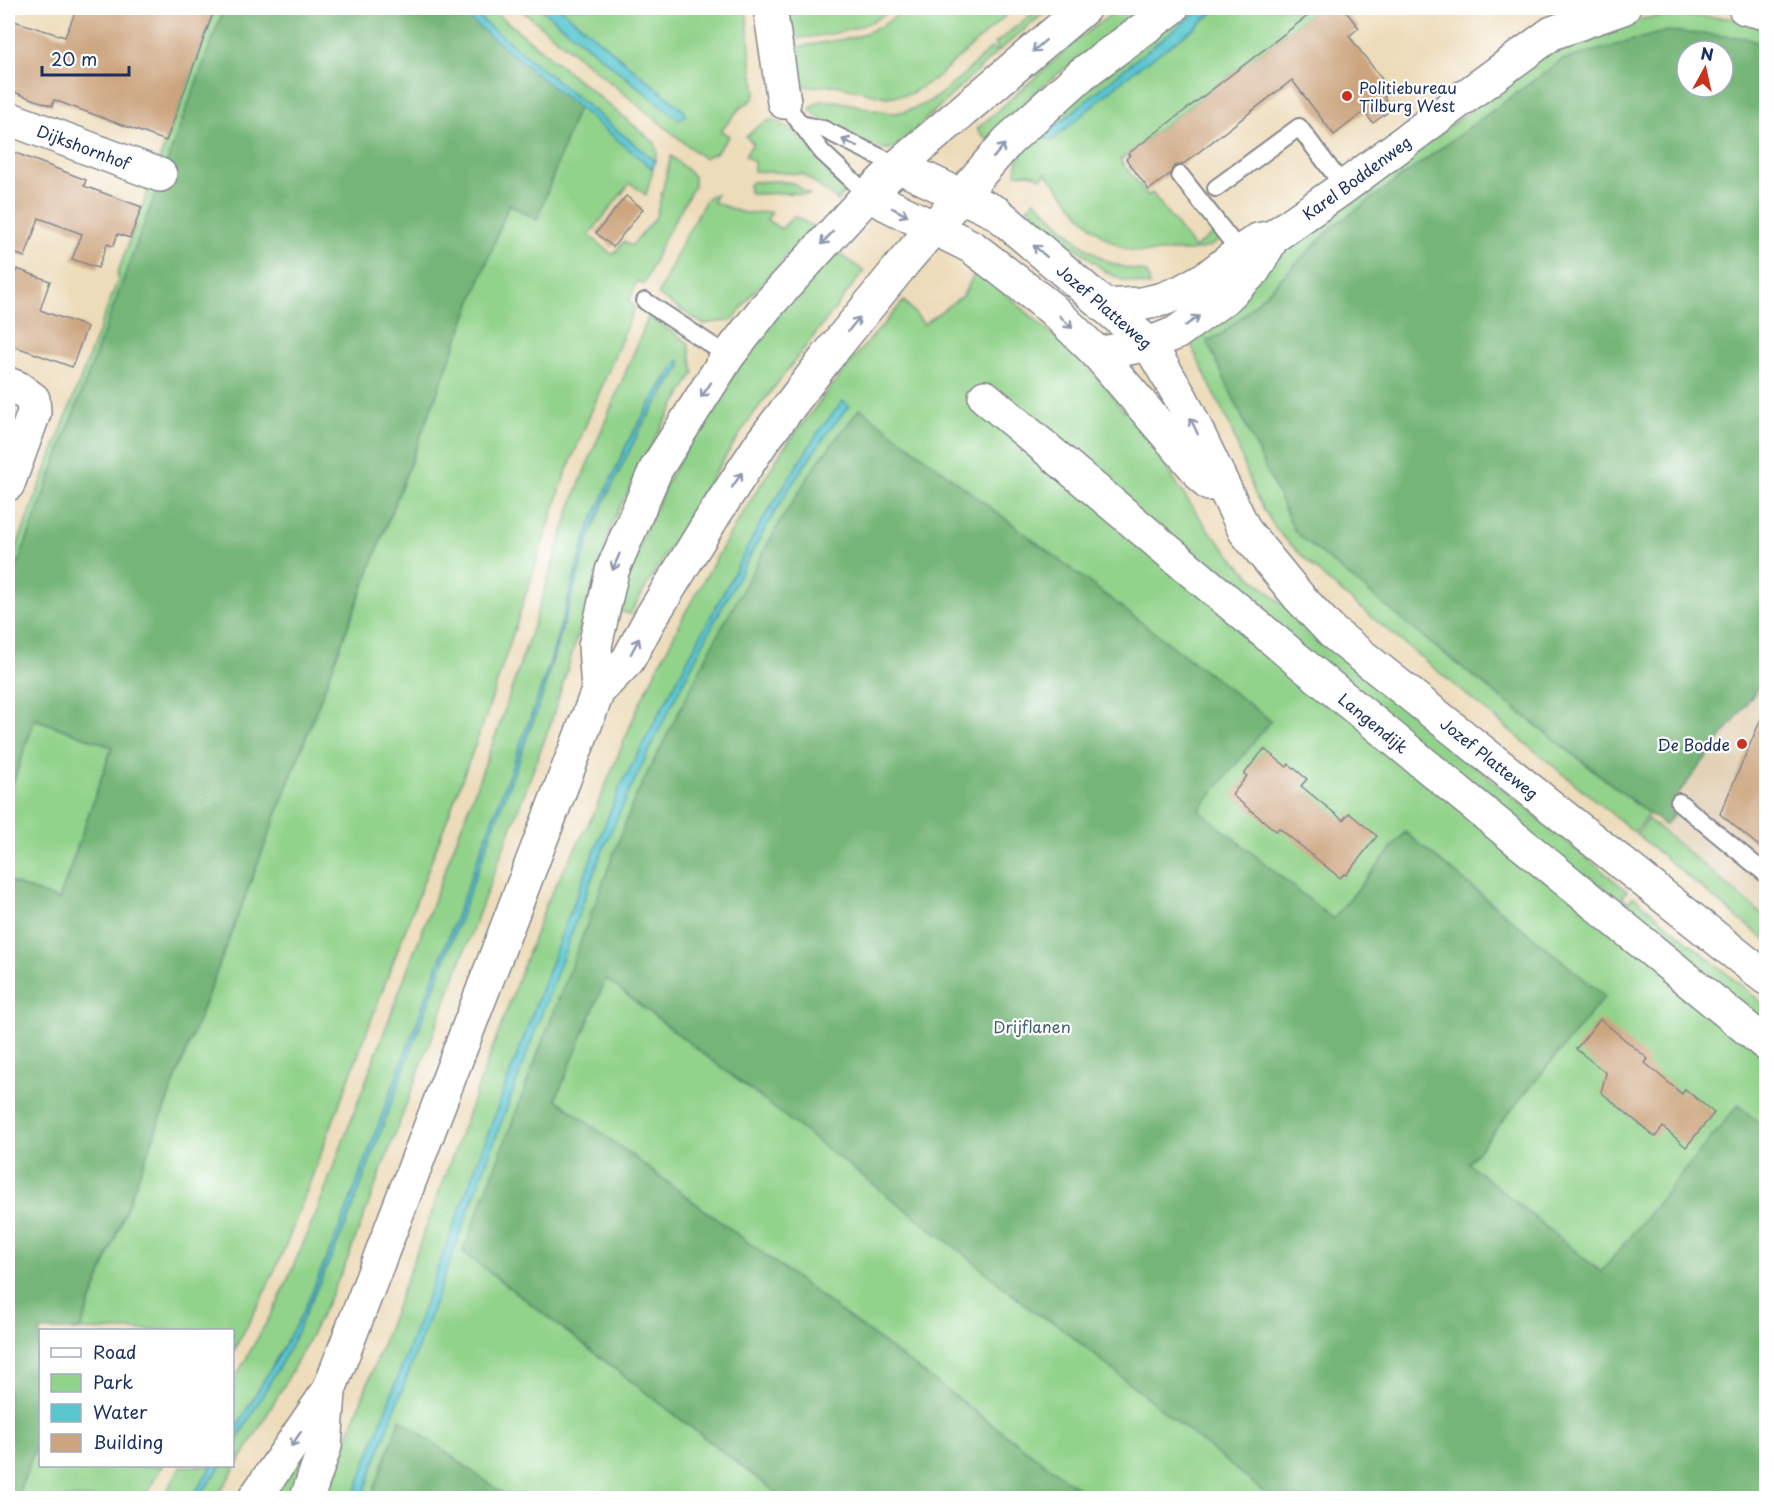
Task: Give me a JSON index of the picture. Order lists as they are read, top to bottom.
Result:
{
  "streets": {
    "street": [
      "Dijkshornhof",
      "Karel Boddenweg",
      "Jozef Platteweg",
      "Langendijk"
    ]
  },
  "crossings": [
    ["Karel Boddenweg", "Jozef Platteweg"]
  ],
  "parks": ["Drijflanen"],
  "places": ["Politiebureau Tilburg West", "De Bodde"],
  "legend": [
    "Road",
    "Park",
    "Water",
    "Building"
  ],
  "scale_bar": "20 m",
  "north": "top"
}
